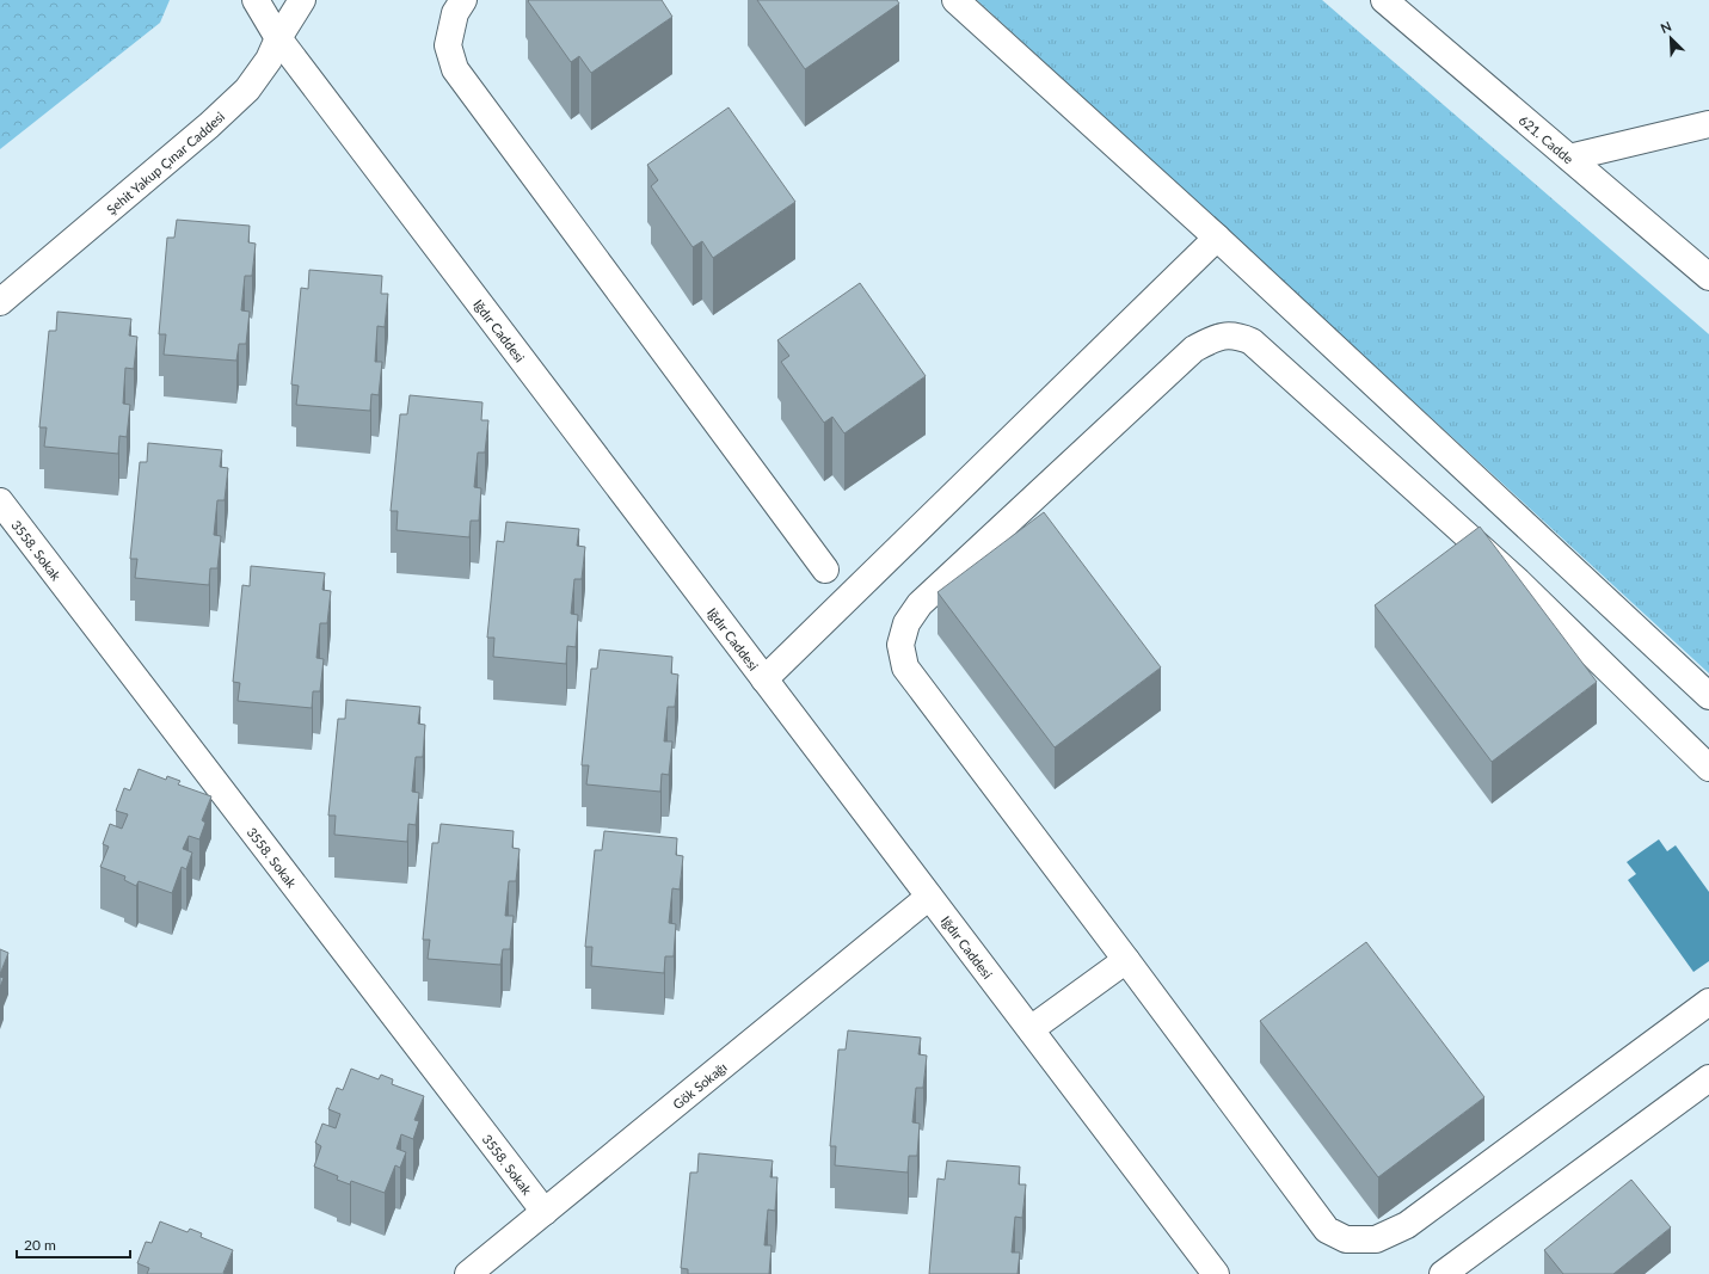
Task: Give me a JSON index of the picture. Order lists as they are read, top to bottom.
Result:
{
  "streets": {
    "street": [
      "621. Cadde",
      "Şehit Yakup Çınar Caddesi",
      "Iğdır Caddesi",
      "3558. Sokak",
      "Gök Sokağı"
    ]
  },
  "crossings": [
    ["Şehit Yakup Çınar Caddesi", "Iğdır Caddesi"],
    ["Iğdır Caddesi", "Gök Sokağı"],
    ["3558. Sokak", "Gök Sokağı"]
  ],
  "scale_bar": "20 m",
  "north": "top left"
}
